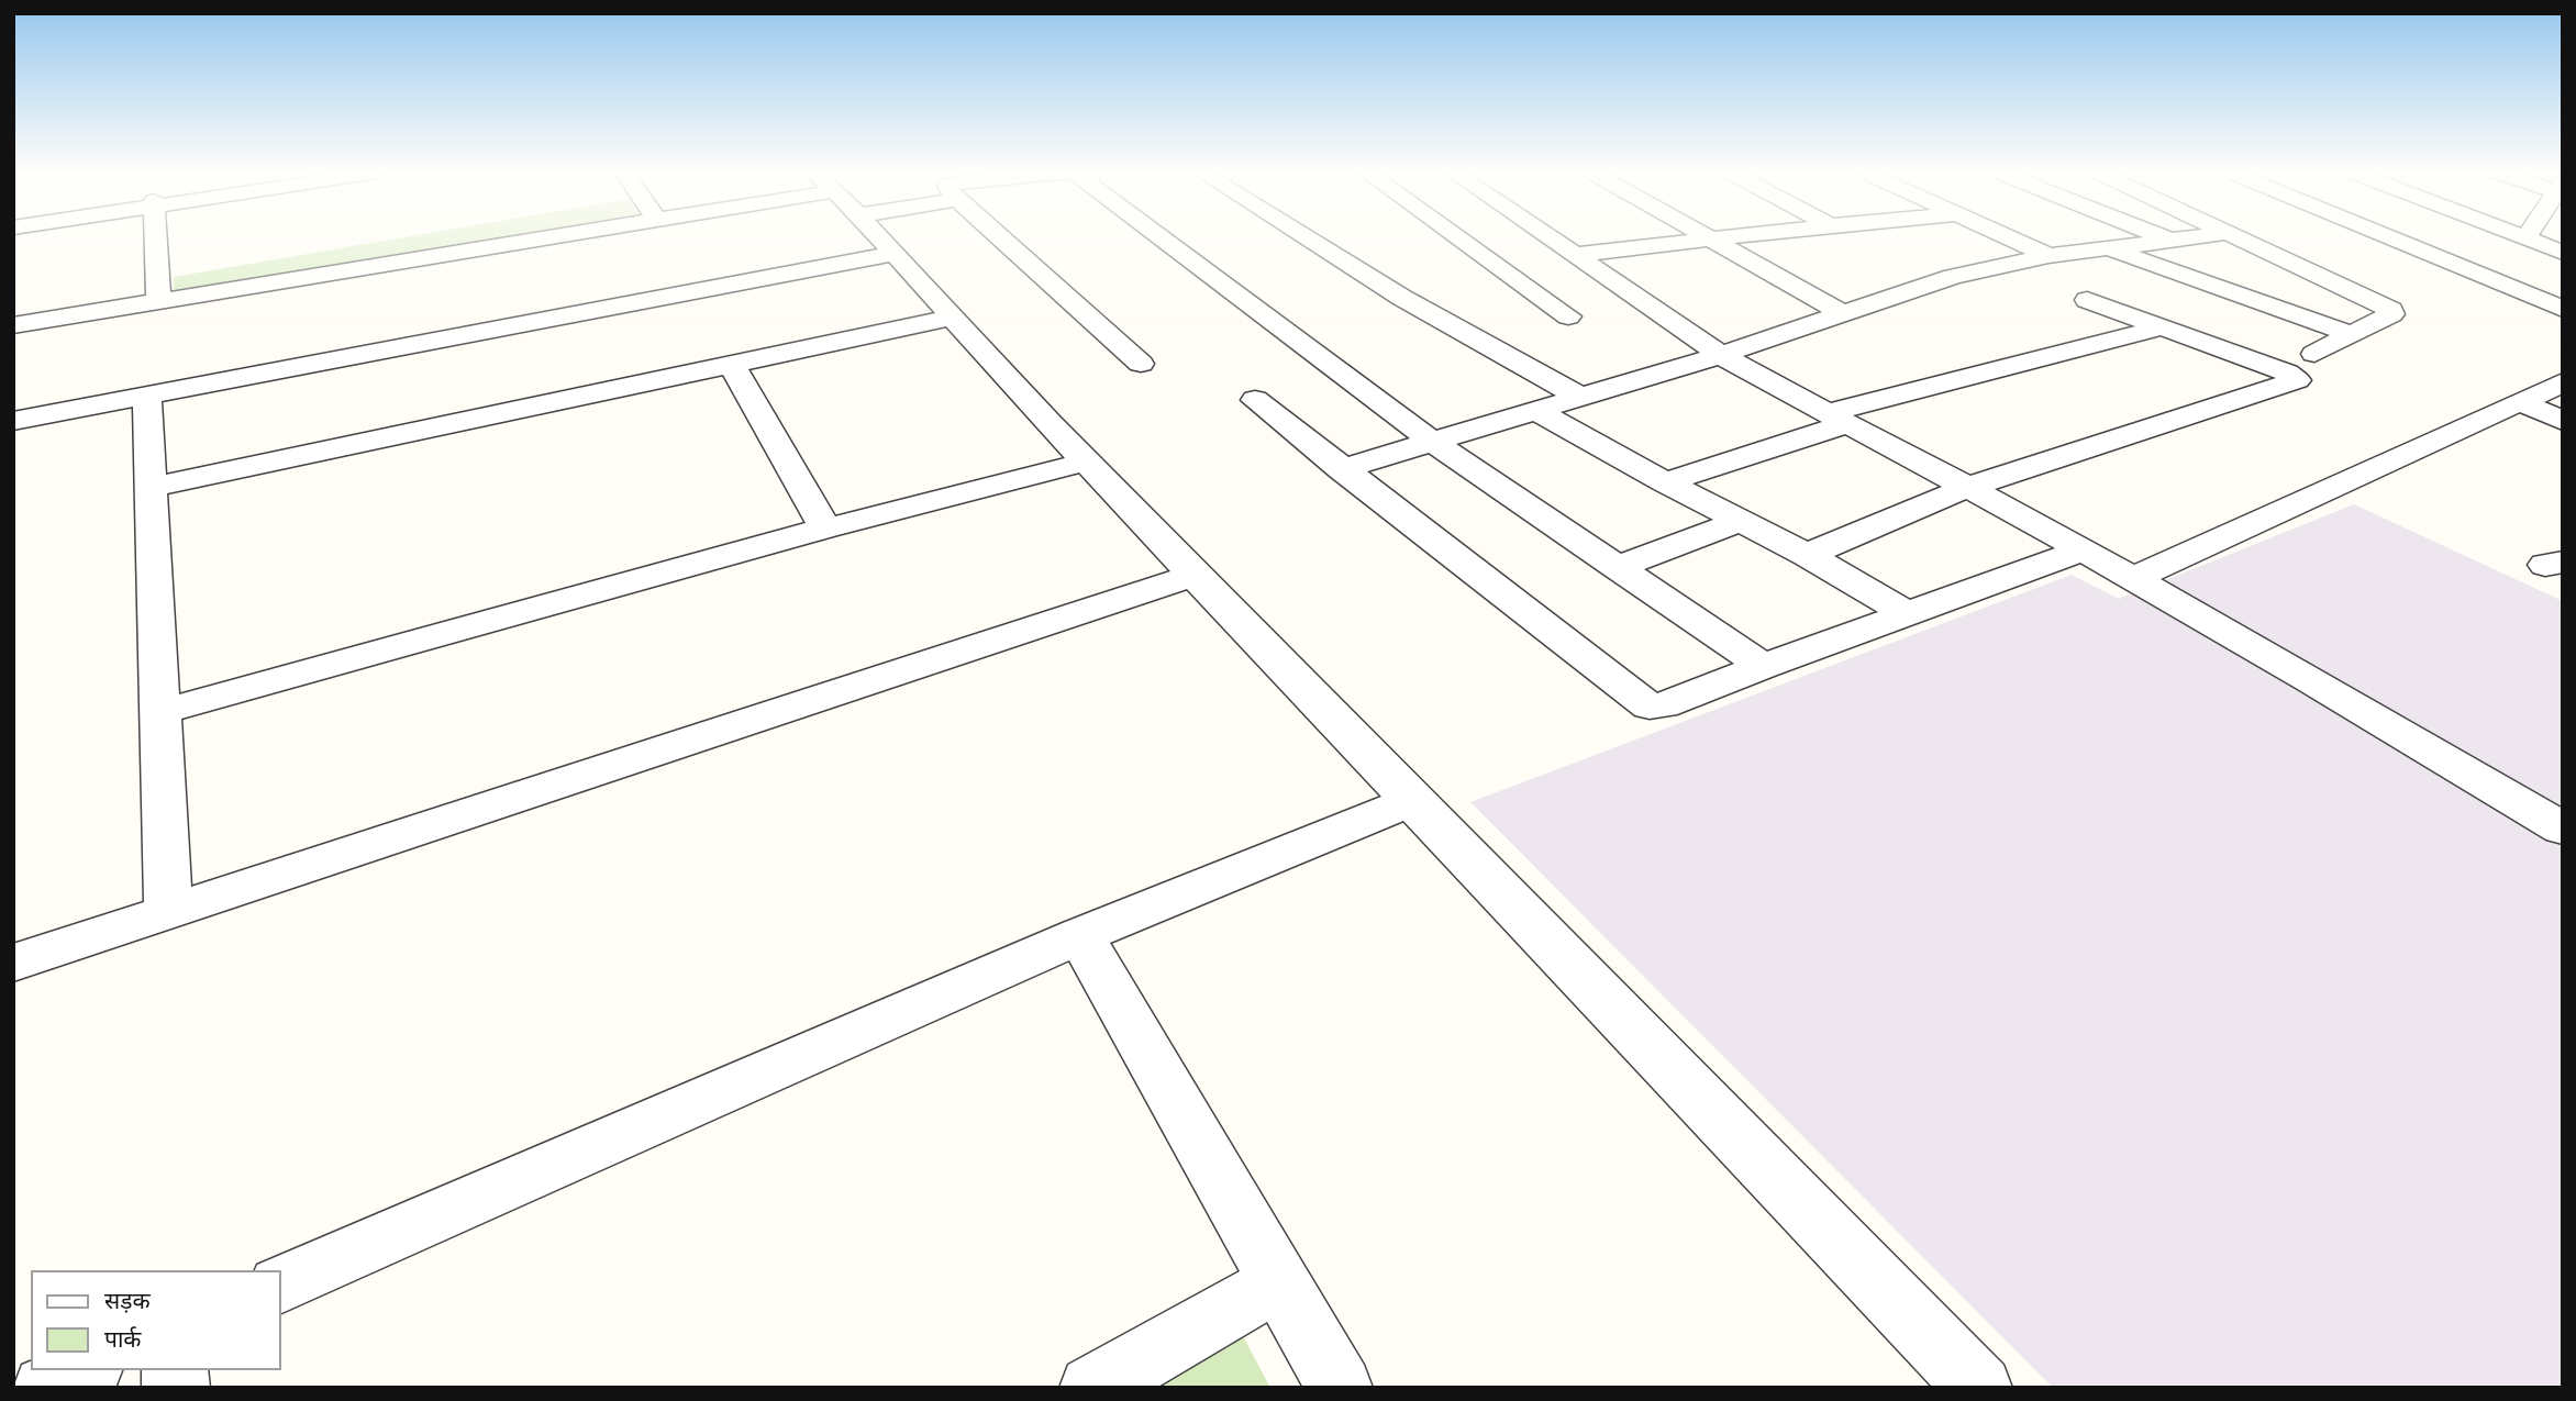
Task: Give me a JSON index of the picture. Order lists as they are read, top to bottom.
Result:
{
  "legend": ["सड़क", "पार्क"]
}
